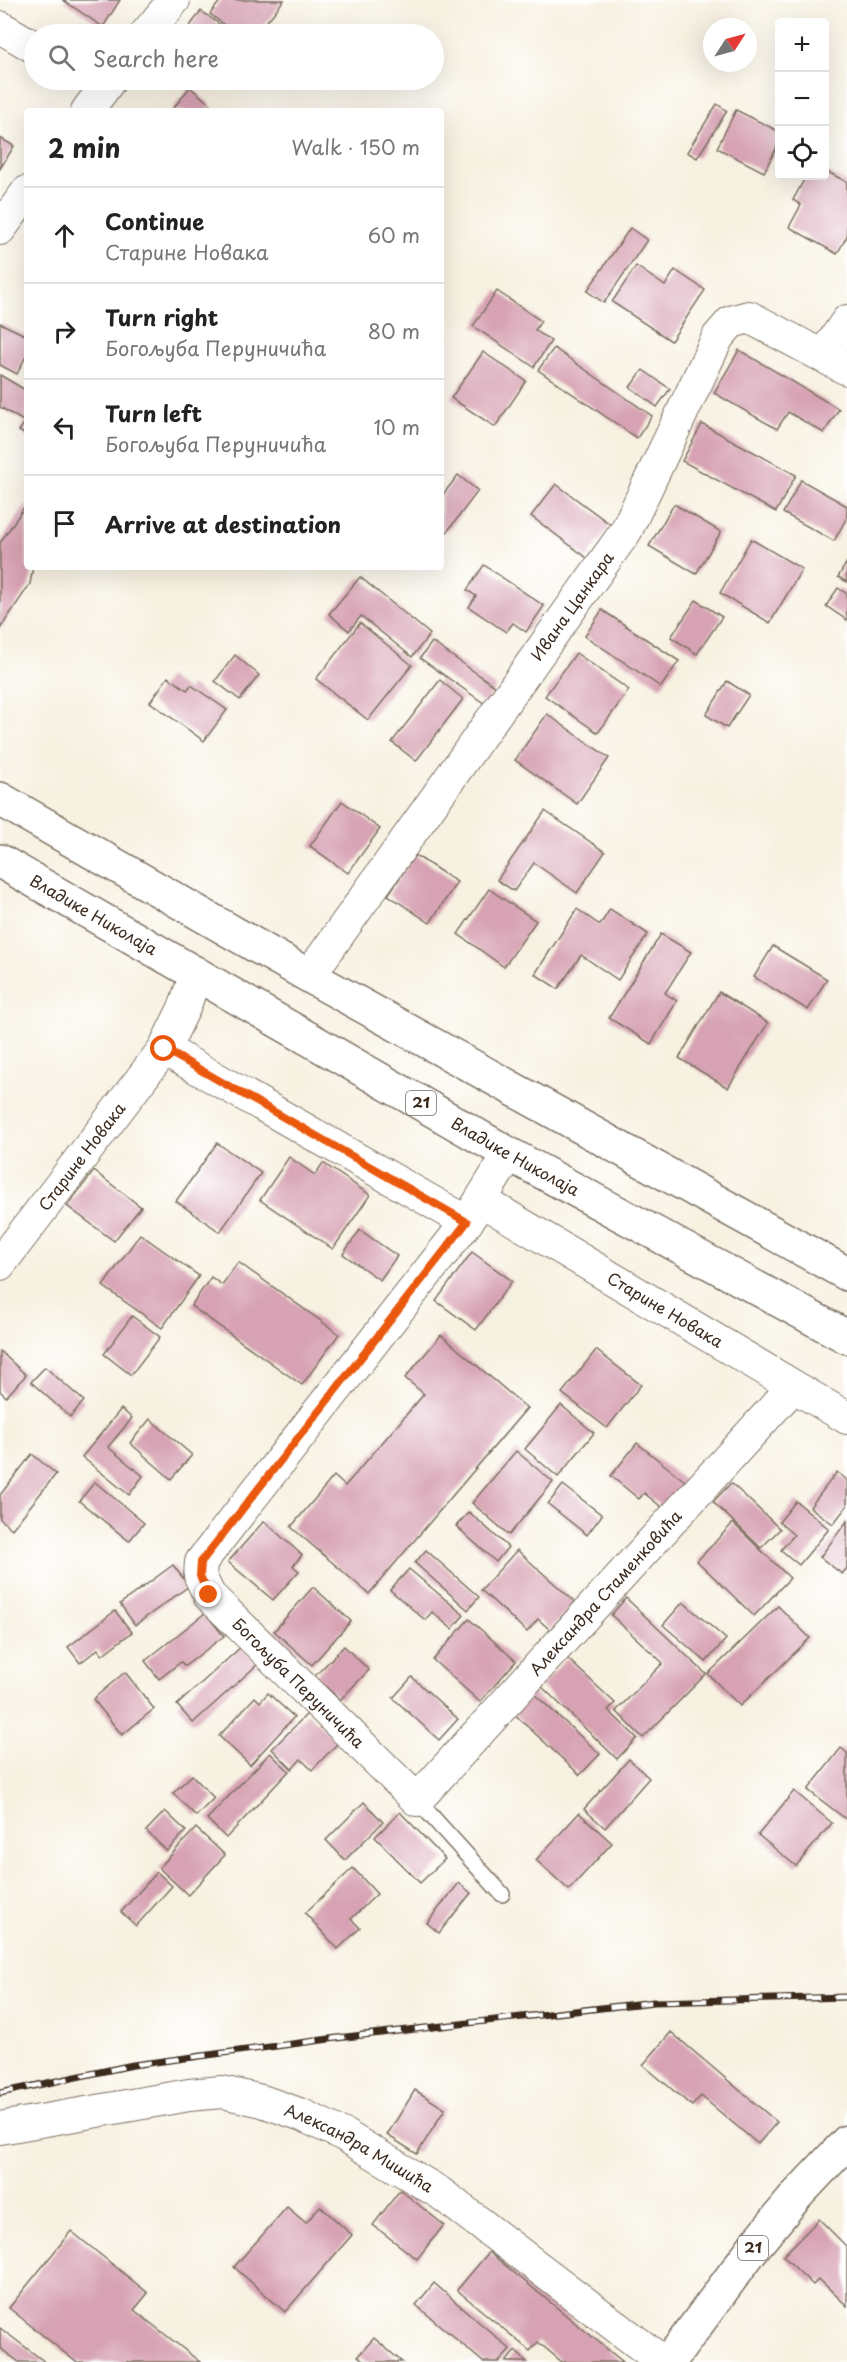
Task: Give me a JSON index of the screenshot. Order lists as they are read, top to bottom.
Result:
{
  "streets": {
    "main road": ["Владике Николаја", "21"],
    "street": [
      "Ивана Цанкара",
      "Старине Новака",
      "Александра Стаменковића",
      "Богољуба Перуничића",
      "Александра Мишића"
    ]
  },
  "crossings": [
    ["Владике Николаја", "Старине Новака"],
    ["Владике Николаја", "Богољуба Перуничића"],
    ["Старине Новака", "Александра Стаменковића"],
    ["Старине Новака", "Богољуба Перуничића"],
    ["Александра Стаменковића", "Богољуба Перуничића"]
  ],
  "north": "top right",
  "page": {
    "map_buttons": ["+", "−"],
    "search": "Search here",
    "heading": ["2 min", "Walk · 150 m"],
    "list": [
      ["Continue", "Старине Новака", "60 m"],
      ["Turn right", "Богољуба Перуничића", "80 m"],
      ["Turn left", "Богољуба Перуничића", "10 m"],
      "Arrive at destination"
    ]
  }
}
